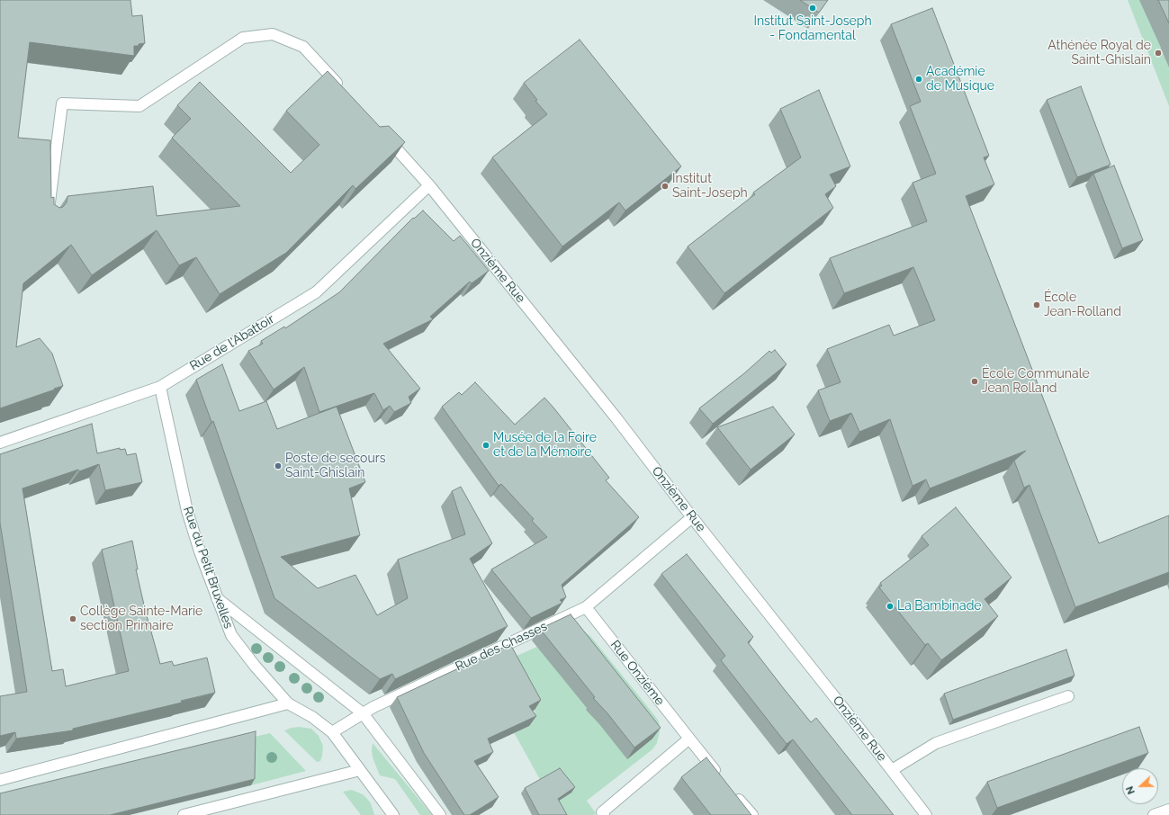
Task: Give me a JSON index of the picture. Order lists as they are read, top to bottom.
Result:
{
  "streets": {
    "street": [
      "Onzième Rue",
      "Rue de l'Abattoir",
      "Rue du Petit Bruxelles",
      "Rue des Chasses",
      "Rue Onzième"
    ]
  },
  "crossings": [
    ["Onzième Rue", "Rue de l'Abattoir"],
    ["Onzième Rue", "Rue des Chasses"],
    ["Rue de l'Abattoir", "Rue du Petit Bruxelles"],
    ["Rue du Petit Bruxelles", "Rue des Chasses"],
    ["Rue des Chasses", "Rue Onzième"]
  ],
  "places": [
    "Institut Saint-Joseph - Fondamental",
    "Athénée Royal de Saint-Ghislain",
    "Académie de Musique",
    "Institut Saint-Joseph",
    "École Jean-Rolland",
    "École Communale Jean Rolland",
    "Musée de la Foire et de la Mémoire",
    "Poste de secours Saint-Ghislain",
    "La Bambinade",
    "Collège Sainte-Marie section Primaire"
  ],
  "north": "left"
}
